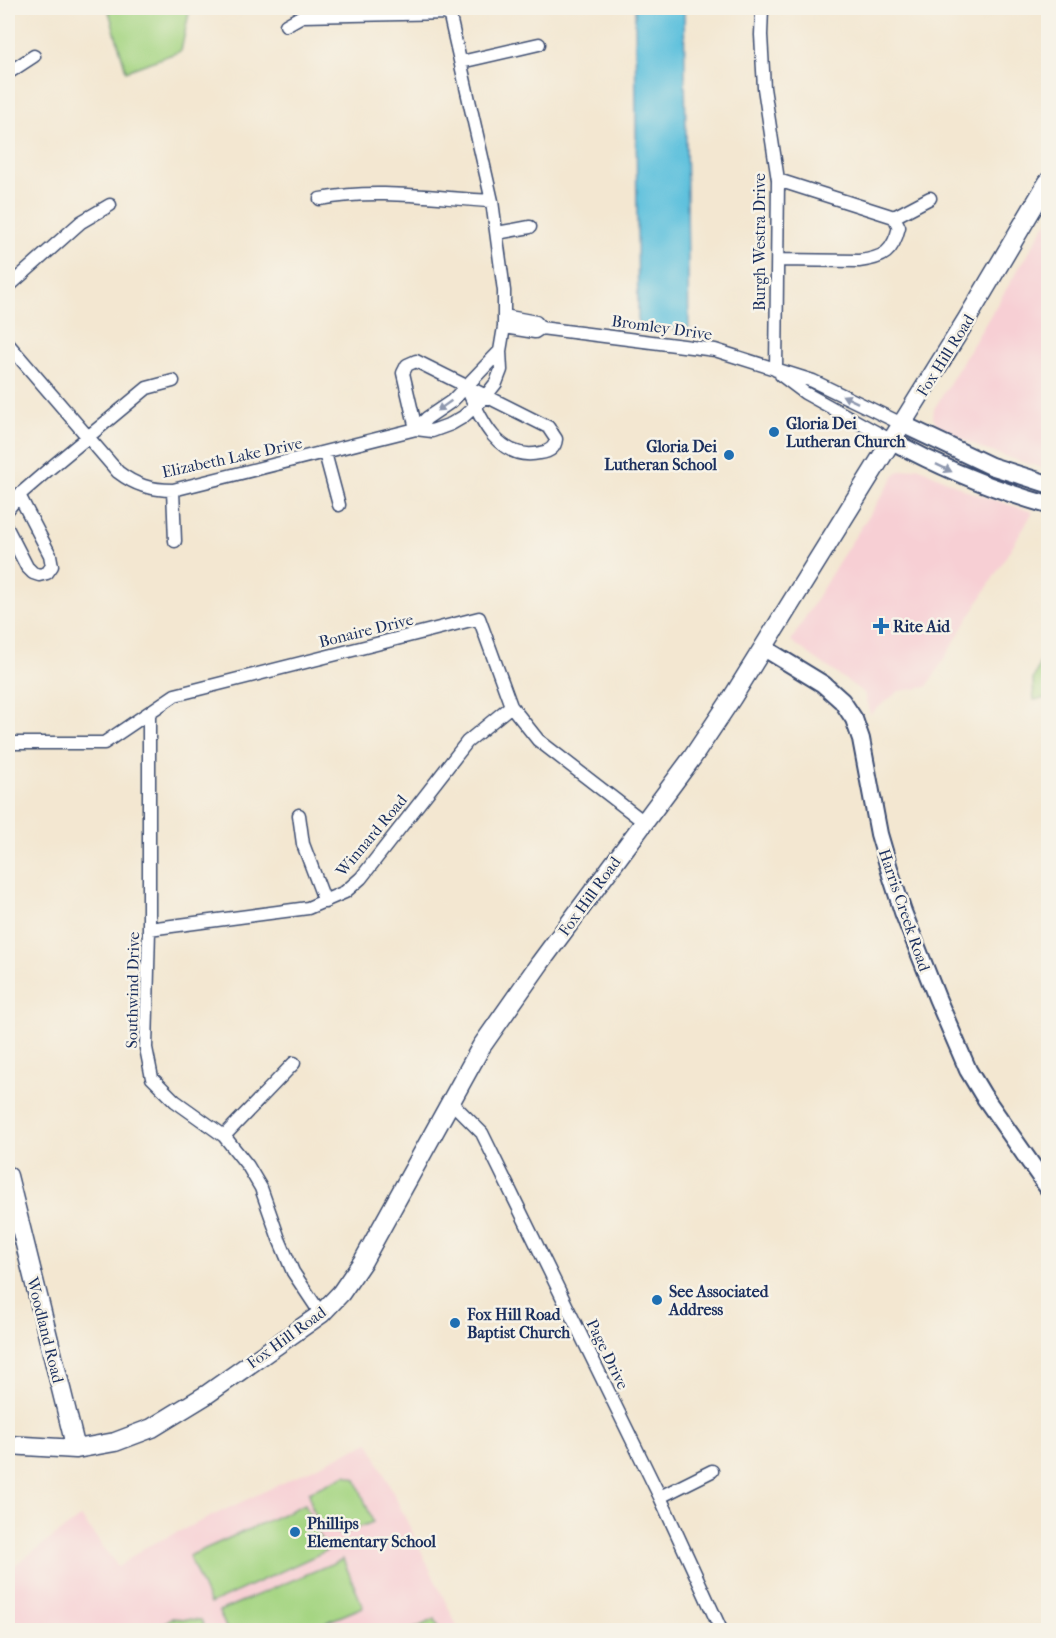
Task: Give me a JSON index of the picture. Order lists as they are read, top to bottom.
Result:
{
  "streets": {
    "main road": ["Fox Hill Road", "Woodland Road"],
    "street": [
      "Burgh Westra Drive",
      "Bromley Drive",
      "Elizabeth Lake Drive",
      "Bonaire Drive",
      "Winnard Road",
      "Harris Creek Road",
      "Southwind Drive",
      "Page Drive"
    ]
  },
  "crossings": [
    ["Burgh Westra Drive", "Bromley Drive"],
    ["Bromley Drive", "Fox Hill Road"],
    ["Bromley Drive", "Elizabeth Lake Drive"],
    ["Fox Hill Road", "Bonaire Drive"],
    ["Fox Hill Road", "Harris Creek Road"],
    ["Fox Hill Road", "Southwind Drive"],
    ["Fox Hill Road", "Woodland Road"],
    ["Fox Hill Road", "Page Drive"],
    ["Bonaire Drive", "Winnard Road"],
    ["Bonaire Drive", "Southwind Drive"],
    ["Winnard Road", "Southwind Drive"]
  ],
  "places": {
    "other": [
      "Gloria Dei Lutheran Church",
      "Gloria Dei Lutheran School",
      "See Associated Address",
      "Fox Hill Road Baptist Church",
      "Phillips Elementary School"
    ],
    "health": ["Rite Aid"]
  }
}
